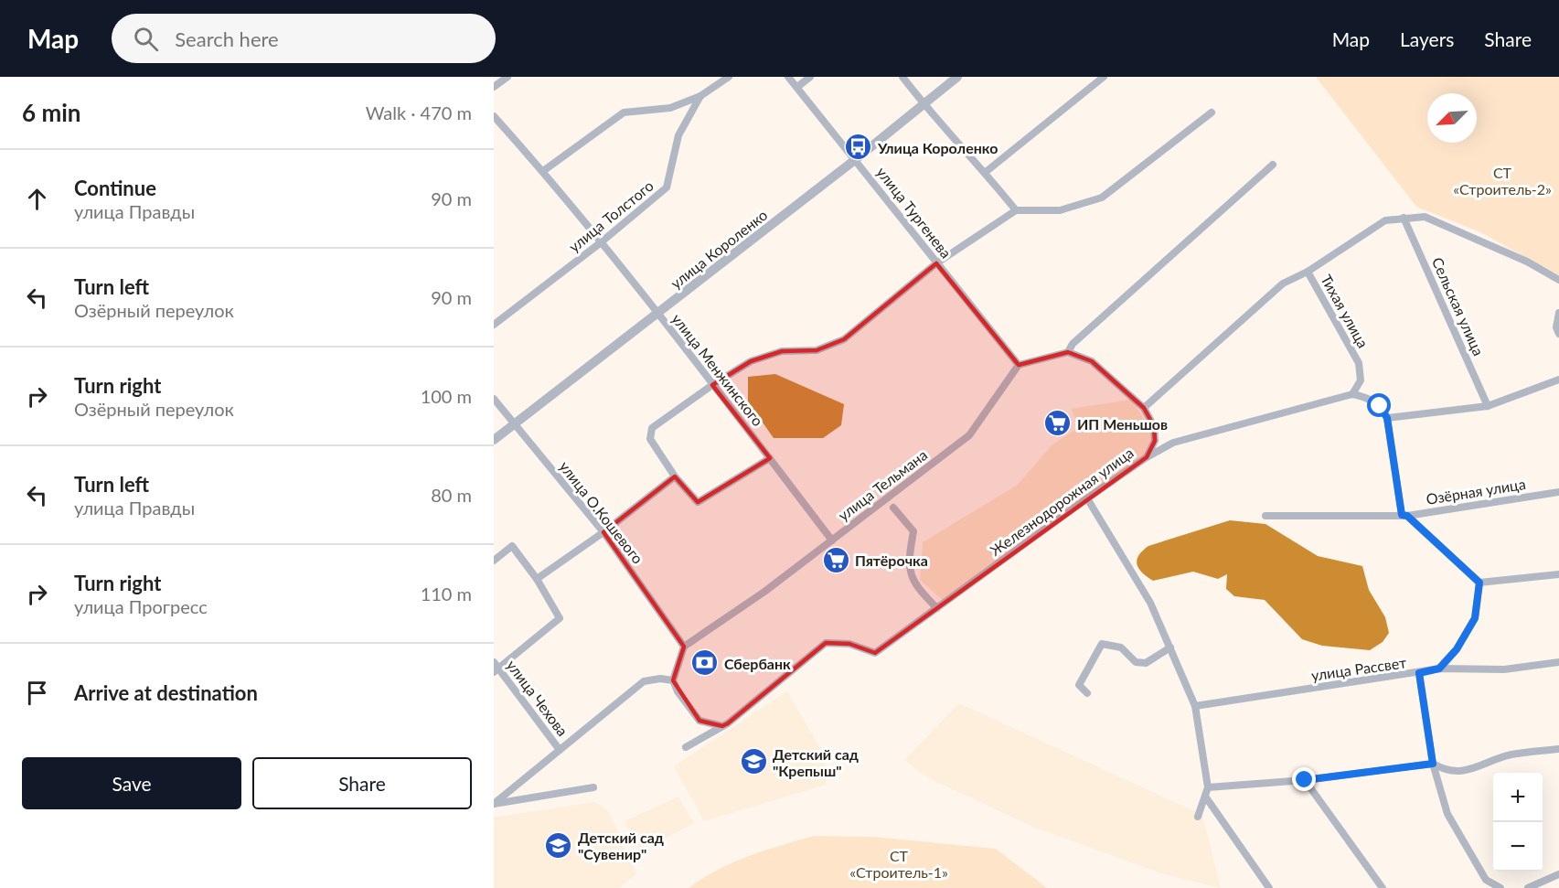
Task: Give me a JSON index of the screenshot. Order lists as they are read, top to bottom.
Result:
{
  "streets": {
    "street": [
      "улица Тургенева",
      "улица Толстого",
      "улица Короленко",
      "Сельская улица",
      "Тихая улица",
      "улица Менжинского",
      "улица Тельмана",
      "Озёрная улица",
      "Железнодорожная улица",
      "улица О.Кошевого",
      "улица Рассвет",
      "улица Чехова"
    ]
  },
  "crossings": [
    ["улица Тургенева", "улица Короленко"],
    ["улица Тургенева", "улица Тельмана"],
    ["улица Толстого", "улица Менжинского"],
    ["улица Короленко", "улица Менжинского"],
    ["улица Короленко", "улица О.Кошевого"],
    ["Тихая улица", "Железнодорожная улица"],
    ["улица Менжинского", "улица Тельмана"],
    ["улица Тельмана", "улица О.Кошевого"]
  ],
  "parks": ["СТ «Строитель-2»", "СТ «Строитель-1»"],
  "places": {
    "bus stop": ["Улица Короленко"],
    "supermarket": ["ИП Меньшов", "Пятёрочка"],
    "bank": ["Сбербанк"],
    "school or university": ["Детский сад \"Крепыш\"", "Детский сад \"Сувенир\""]
  },
  "north": "bottom left",
  "page": {
    "header": "Map",
    "search": "Search here",
    "nav": ["Map", "Layers", "Share"],
    "heading": ["6 min", "Walk · 470 m"],
    "list": [
      ["Continue", "улица Правды", "90 m"],
      ["Turn left", "Озёрный переулок", "90 m"],
      ["Turn right", "Озёрный переулок", "100 m"],
      ["Turn left", "улица Правды", "80 m"],
      ["Turn right", "улица Прогресс", "110 m"],
      "Arrive at destination"
    ],
    "buttons": ["Save", "Share"],
    "map_buttons": ["+", "−"]
  }
}
